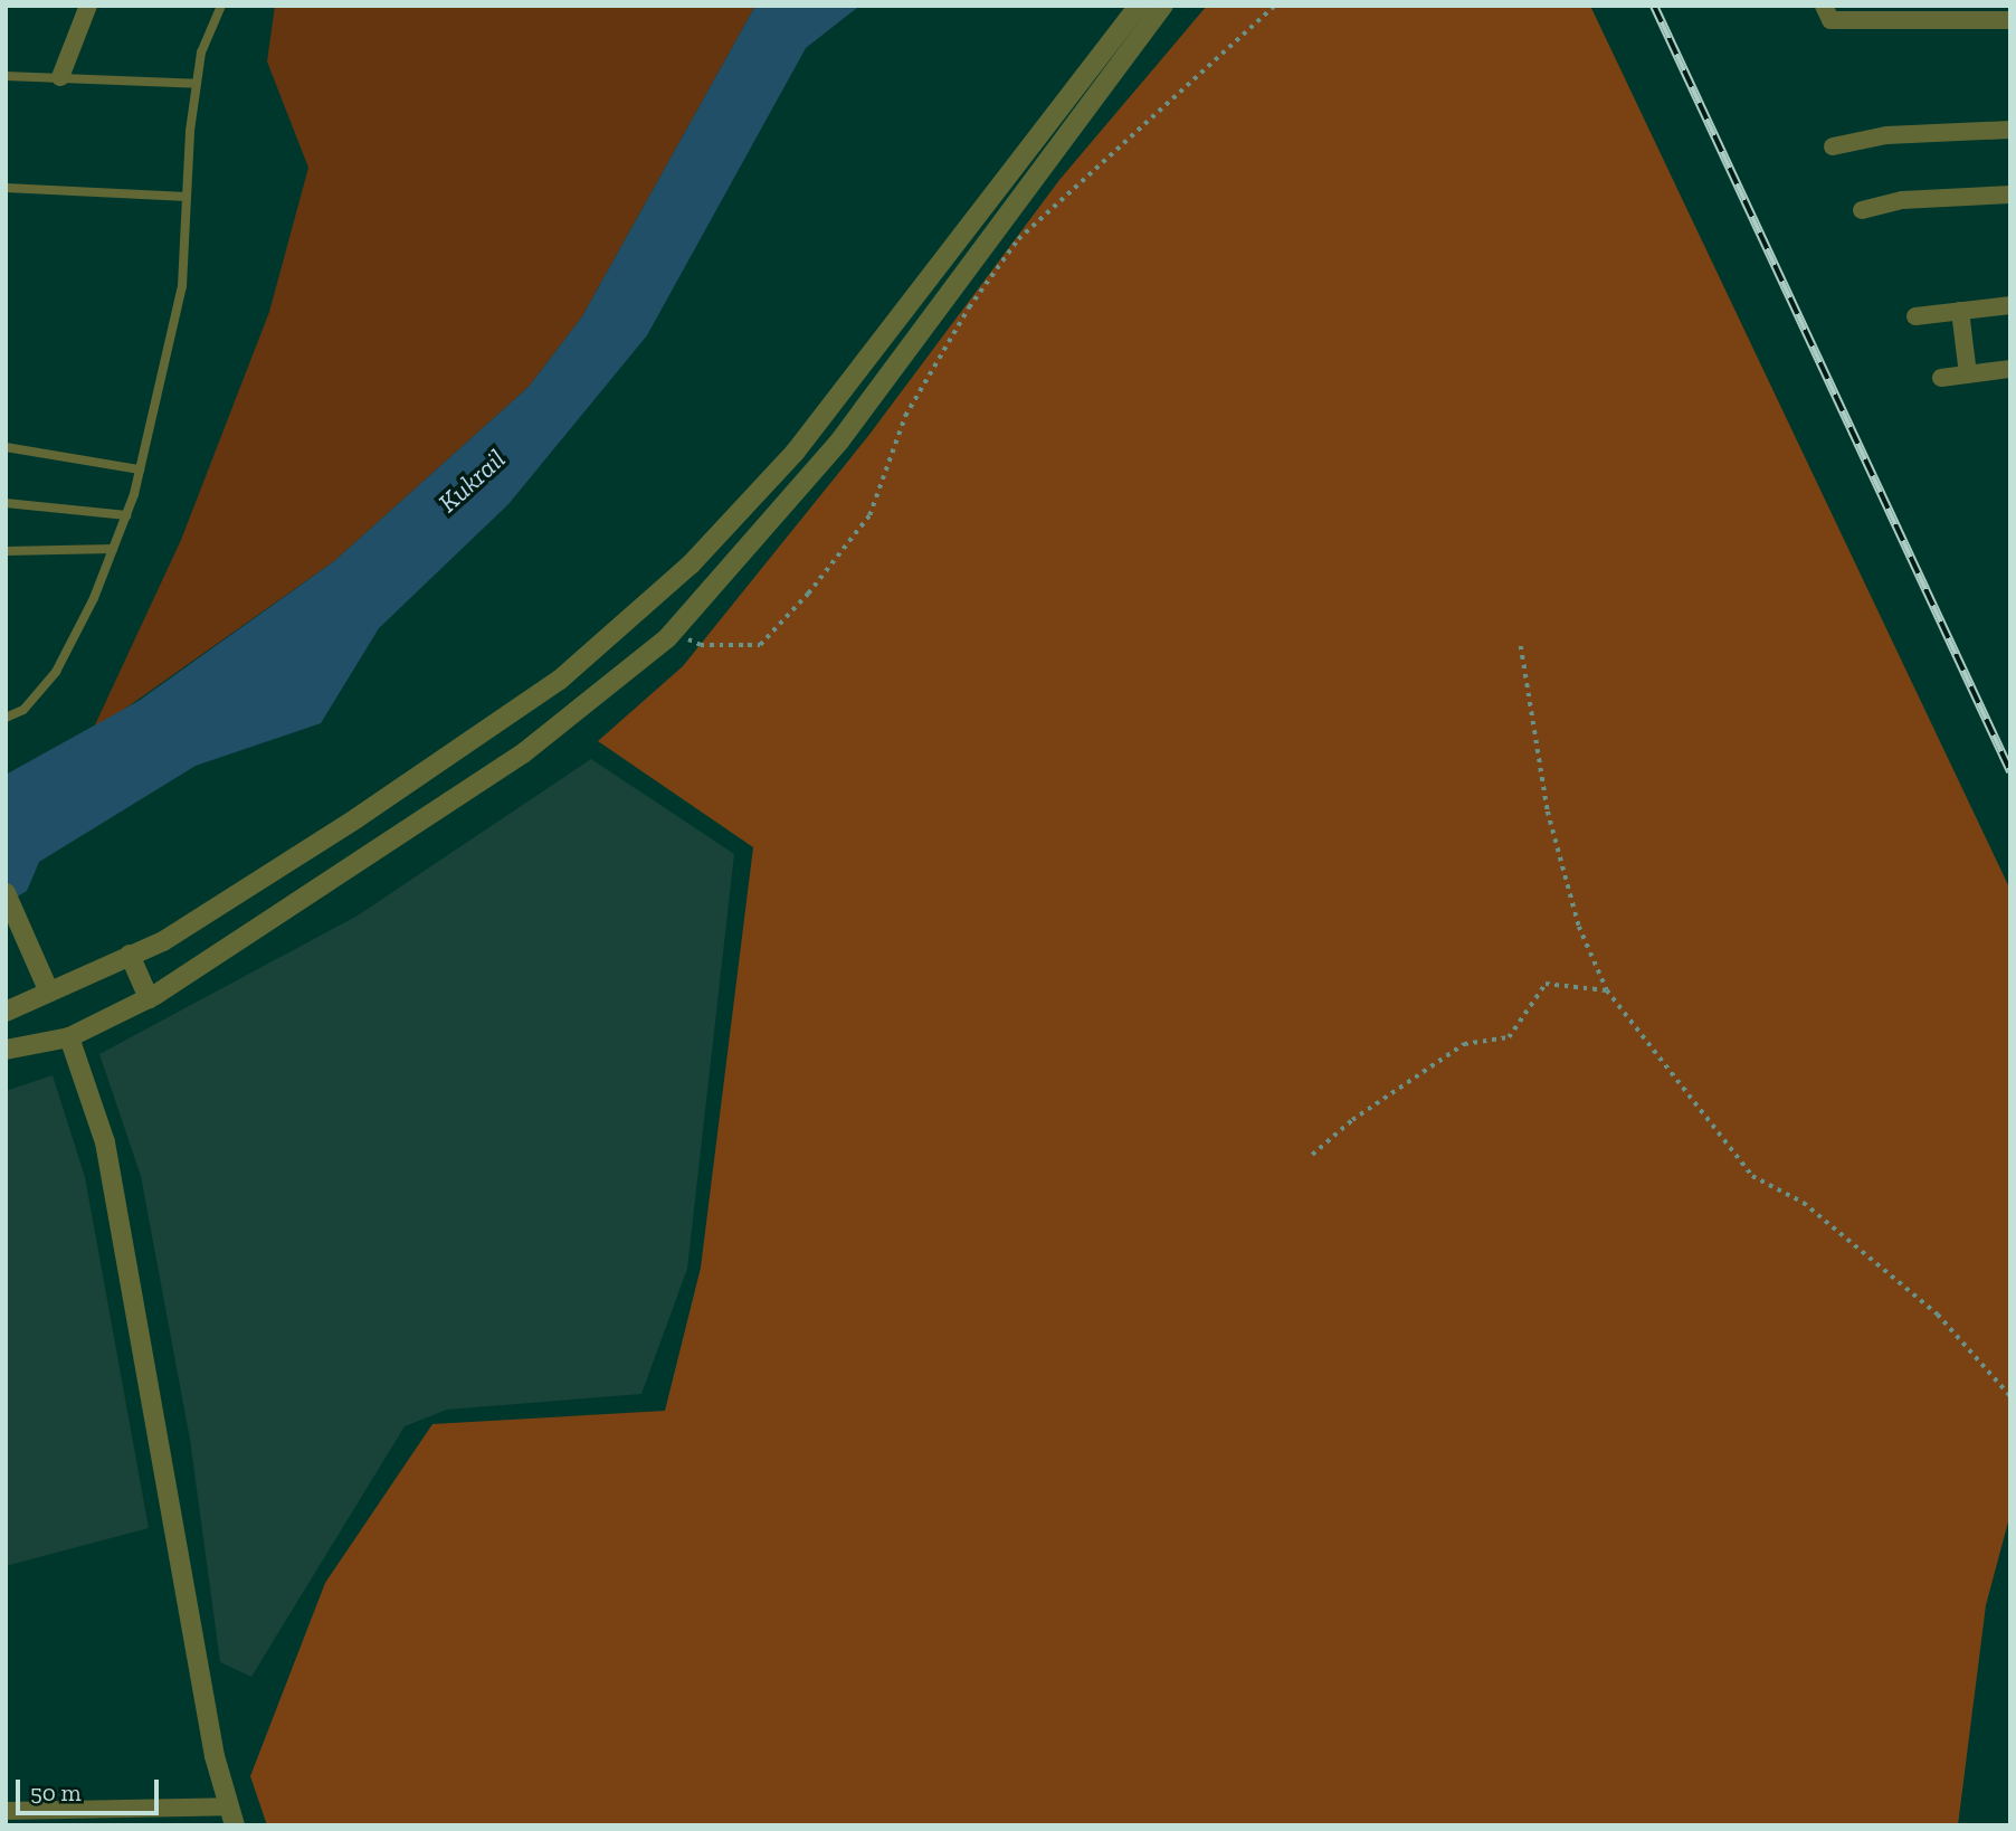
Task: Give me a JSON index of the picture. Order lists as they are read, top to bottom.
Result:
{
  "water": ["Kukrail"],
  "scale_bar": "50 m"
}
